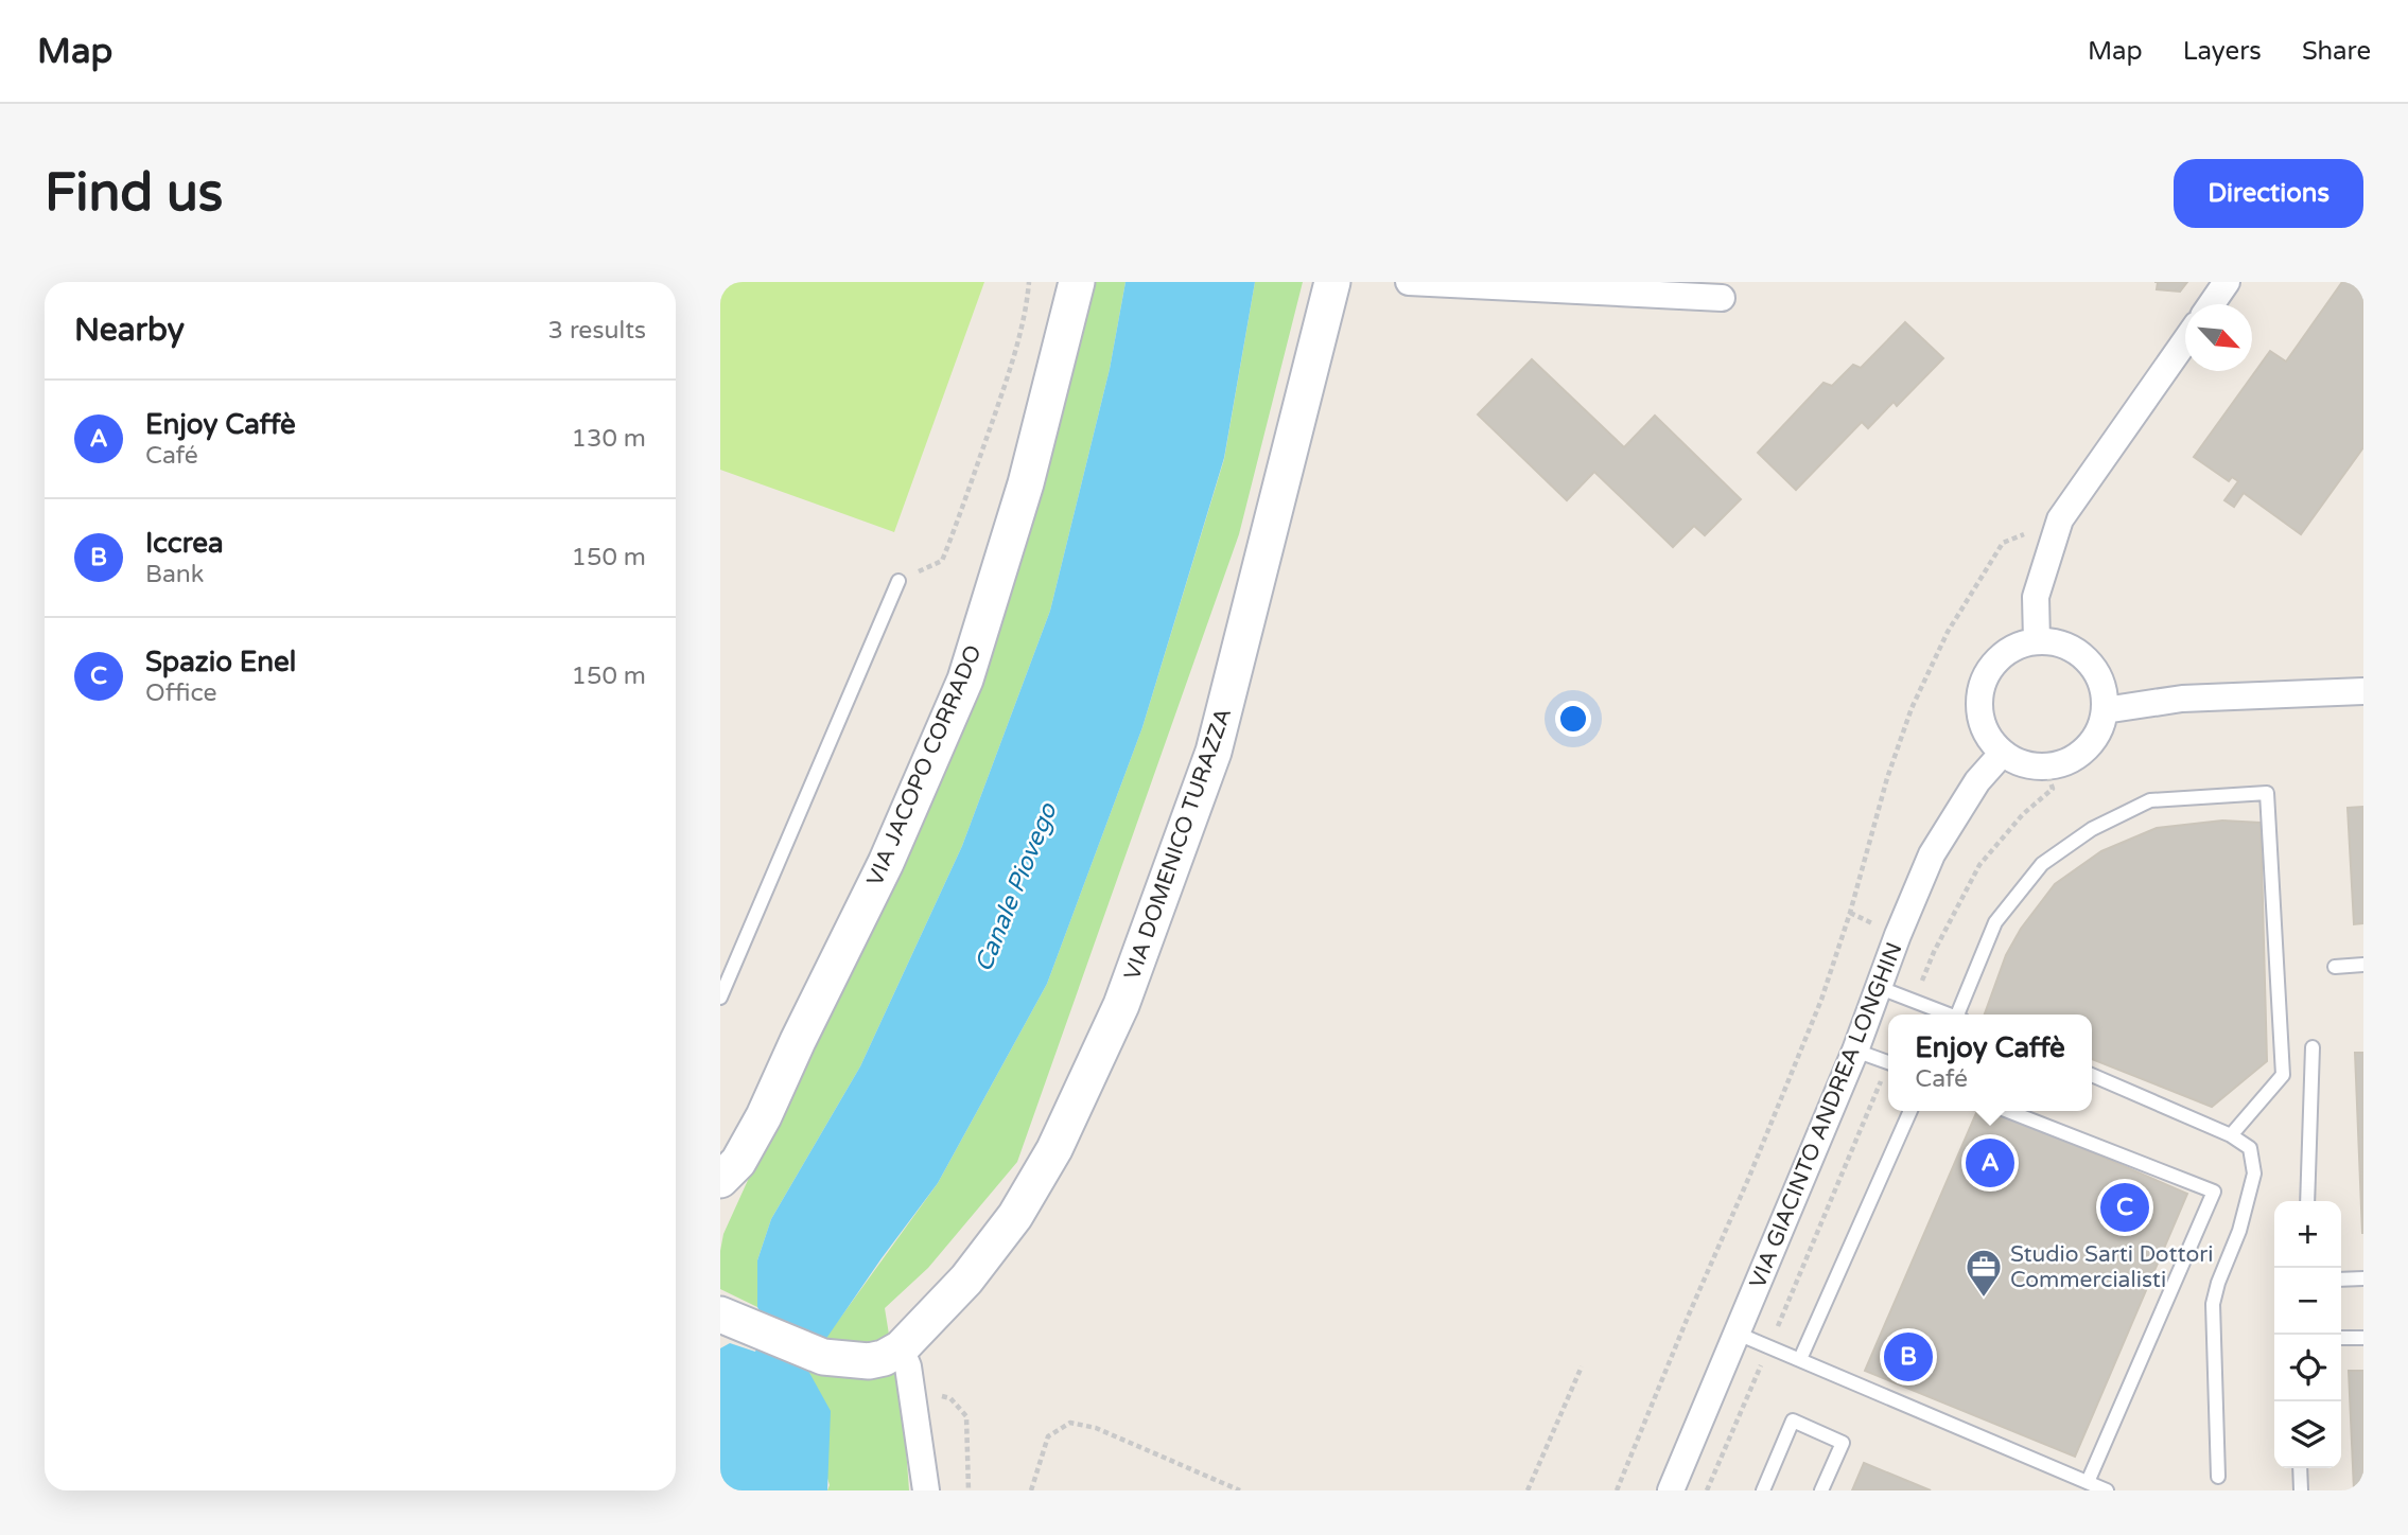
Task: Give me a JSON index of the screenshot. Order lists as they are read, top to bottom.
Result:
{
  "streets": {
    "main road": ["VIA JACOPO CORRADO", "VIA DOMENICO TURAZZA"],
    "street": ["VIA GIACINTO ANDREA LONGHIN"]
  },
  "water": ["Canale Piovego"],
  "places": {
    "office": ["Studio Sarti Dottori Commercialisti"]
  },
  "north": "bottom right",
  "page": {
    "header": "Map",
    "nav": ["Map", "Layers", "Share"],
    "buttons": "Directions",
    "title": "Find us",
    "heading": ["Nearby", "3 results"],
    "list": [
      {
        "mark": "A",
        "name": "Enjoy Caffè",
        "note": "Café",
        "value": "130 m"
      },
      {
        "mark": "B",
        "name": "Iccrea",
        "note": "Bank",
        "value": "150 m"
      },
      {
        "mark": "C",
        "name": "Spazio Enel",
        "note": "Office",
        "value": "150 m"
      }
    ],
    "popup": ["Enjoy Caffè", "Café"],
    "pins": ["A", "C", "B"],
    "map_buttons": ["+", "−"]
  }
}
